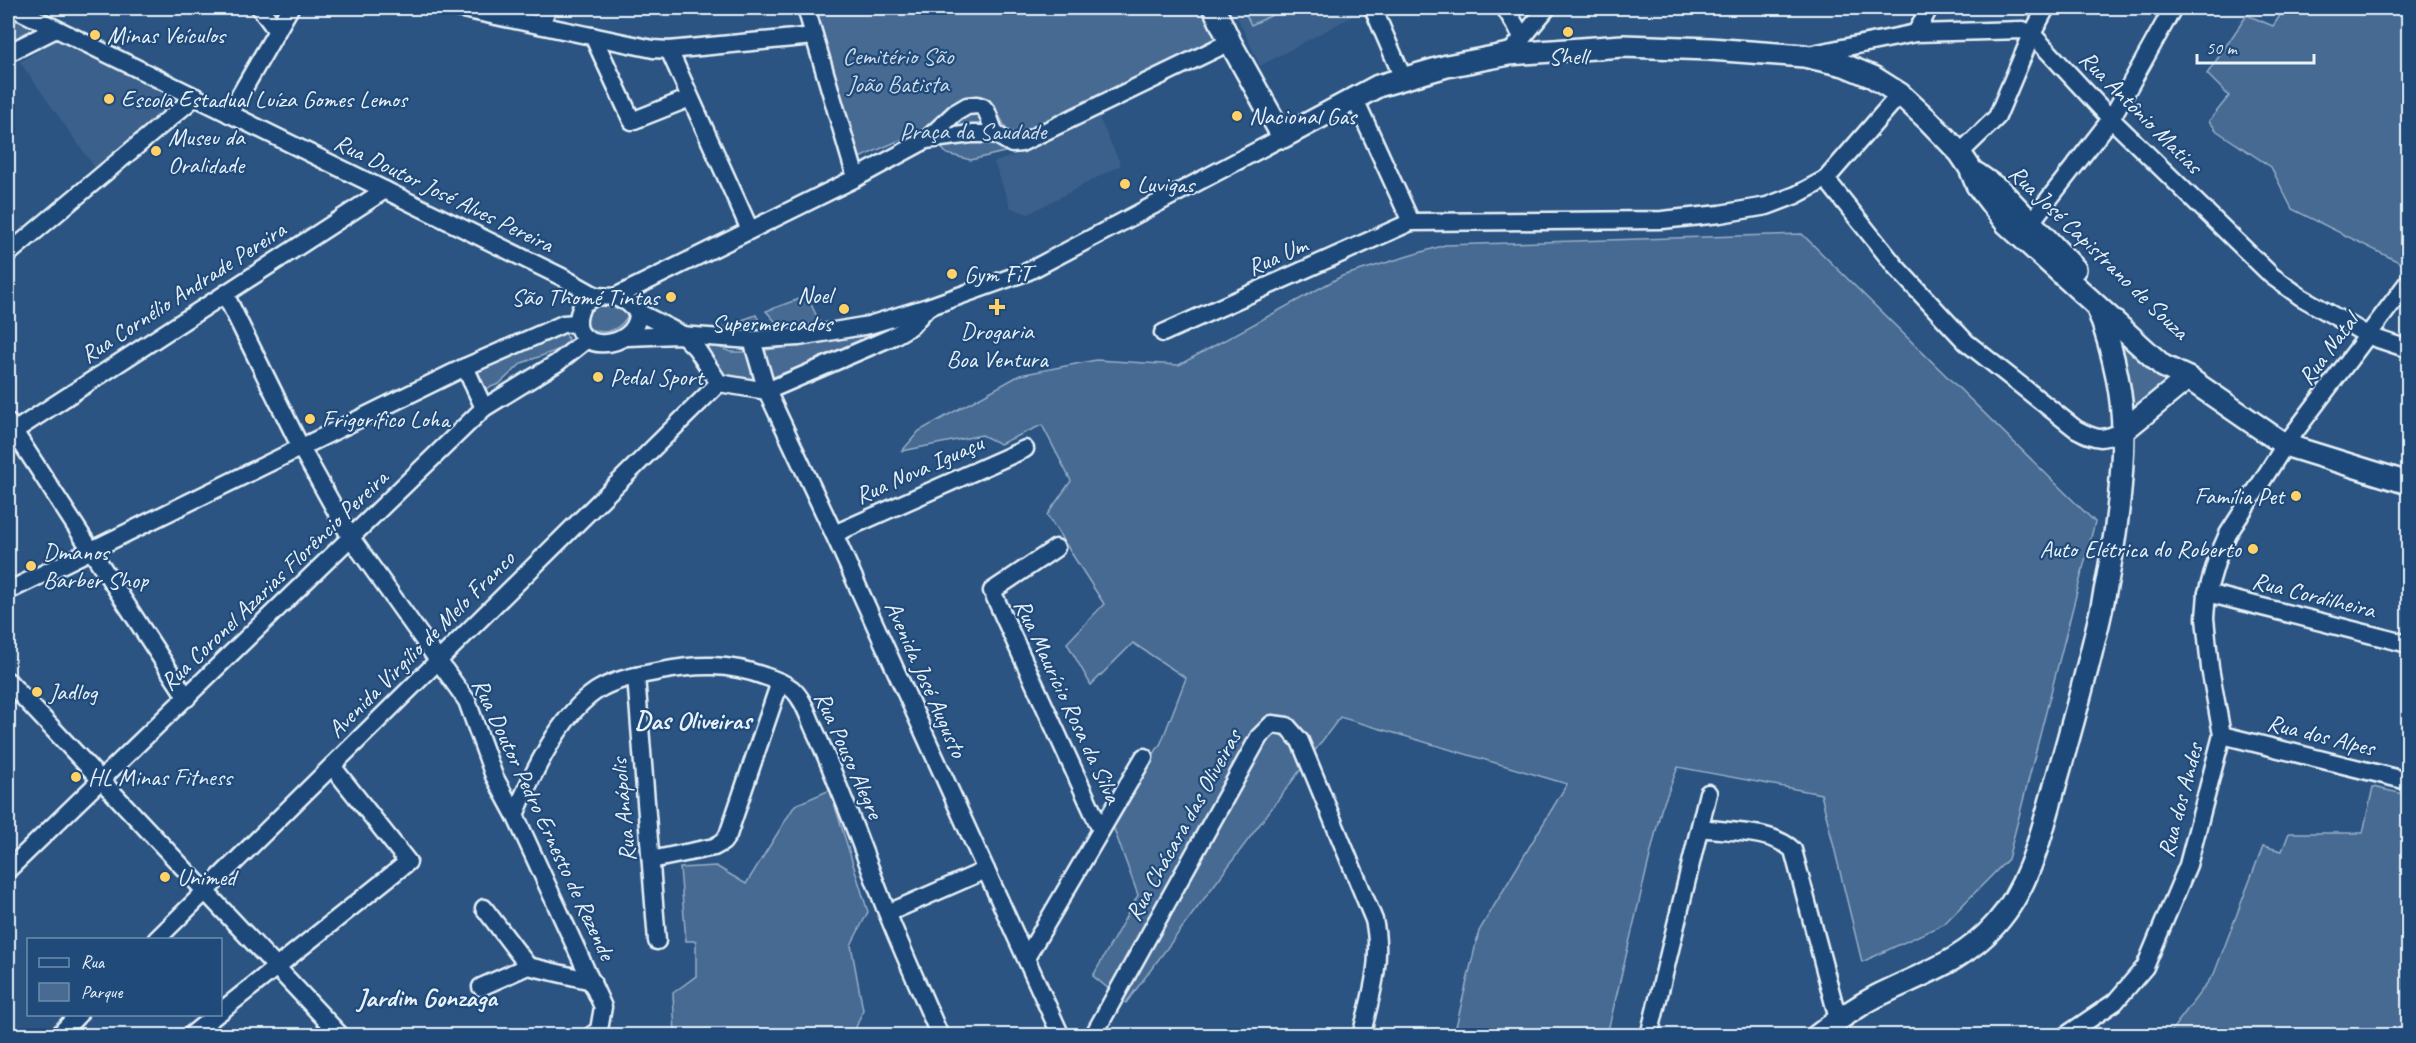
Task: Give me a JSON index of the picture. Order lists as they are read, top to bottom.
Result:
{
  "streets": {
    "main road": ["Rua José Capistrano de Souza"],
    "street": [
      "Rua Antônio Matias",
      "Rua Doutor José Alves Pereira",
      "Rua Um",
      "Rua Cornélio Andrade Pereira",
      "Rua Natal",
      "Rua Nova Iguaçu",
      "Rua Coronel Azarias Florêncio Pereira",
      "Rua Cordilheira",
      "Avenida Virgílio de Melo Franco",
      "Avenida José Augusto",
      "Rua Maurício Rosa da Silva",
      "Rua dos Alpes",
      "Rua Pouso Alegre",
      "Rua dos Andes",
      "Rua Anápolis",
      "Rua Doutor Pedro Ernesto de Rezende",
      "Rua Chácara das Oliveiras"
    ]
  },
  "crossings": [
    ["Rua Antônio Matias", "Rua Natal"],
    ["Rua Doutor José Alves Pereira", "Rua José Capistrano de Souza"],
    ["Rua Doutor José Alves Pereira", "Rua Cornélio Andrade Pereira"],
    ["Rua Doutor José Alves Pereira", "Rua Coronel Azarias Florêncio Pereira"],
    ["Rua José Capistrano de Souza", "Rua Natal"],
    ["Rua José Capistrano de Souza", "Rua Coronel Azarias Florêncio Pereira"],
    ["Rua José Capistrano de Souza", "Avenida Virgílio de Melo Franco"],
    ["Rua José Capistrano de Souza", "Avenida José Augusto"],
    ["Rua José Capistrano de Souza", "Rua dos Andes"],
    ["Rua Cornélio Andrade Pereira", "Rua Doutor Pedro Ernesto de Rezende"],
    ["Rua Natal", "Rua dos Andes"],
    ["Rua Nova Iguaçu", "Avenida José Augusto"],
    ["Rua Coronel Azarias Florêncio Pereira", "Rua Doutor Pedro Ernesto de Rezende"],
    ["Rua Cordilheira", "Rua dos Andes"],
    ["Avenida Virgílio de Melo Franco", "Rua Doutor Pedro Ernesto de Rezende"],
    ["Avenida José Augusto", "Rua Maurício Rosa da Silva"],
    ["Rua dos Alpes", "Rua dos Andes"],
    ["Rua Pouso Alegre", "Rua Anápolis"],
    ["Rua Pouso Alegre", "Rua Doutor Pedro Ernesto de Rezende"]
  ],
  "districts": ["Das Oliveiras", "Jardim Gonzaga"],
  "parks": ["Cemitério São João Batista", "Praça da Saudade"],
  "places": {
    "other": [
      "Shell",
      "Minas Veículos",
      "Escola Estadual Luíza Gomes Lemos",
      "Nacional Gas",
      "Museu da Oralidade",
      "Luvigas",
      "Gym FiT",
      "São Thomé Tintas",
      "Noel Supermercados",
      "Pedal Sport",
      "Frigorífico Loha",
      "Família Pet",
      "Auto Elétrica do Roberto",
      "Dmanos Barber Shop",
      "Jadlog",
      "HL Minas Fitness",
      "Unimed"
    ],
    "health": ["Drogaria Boa Ventura"]
  },
  "legend": ["Rua", "Parque"],
  "scale_bar": "50 m"
}
